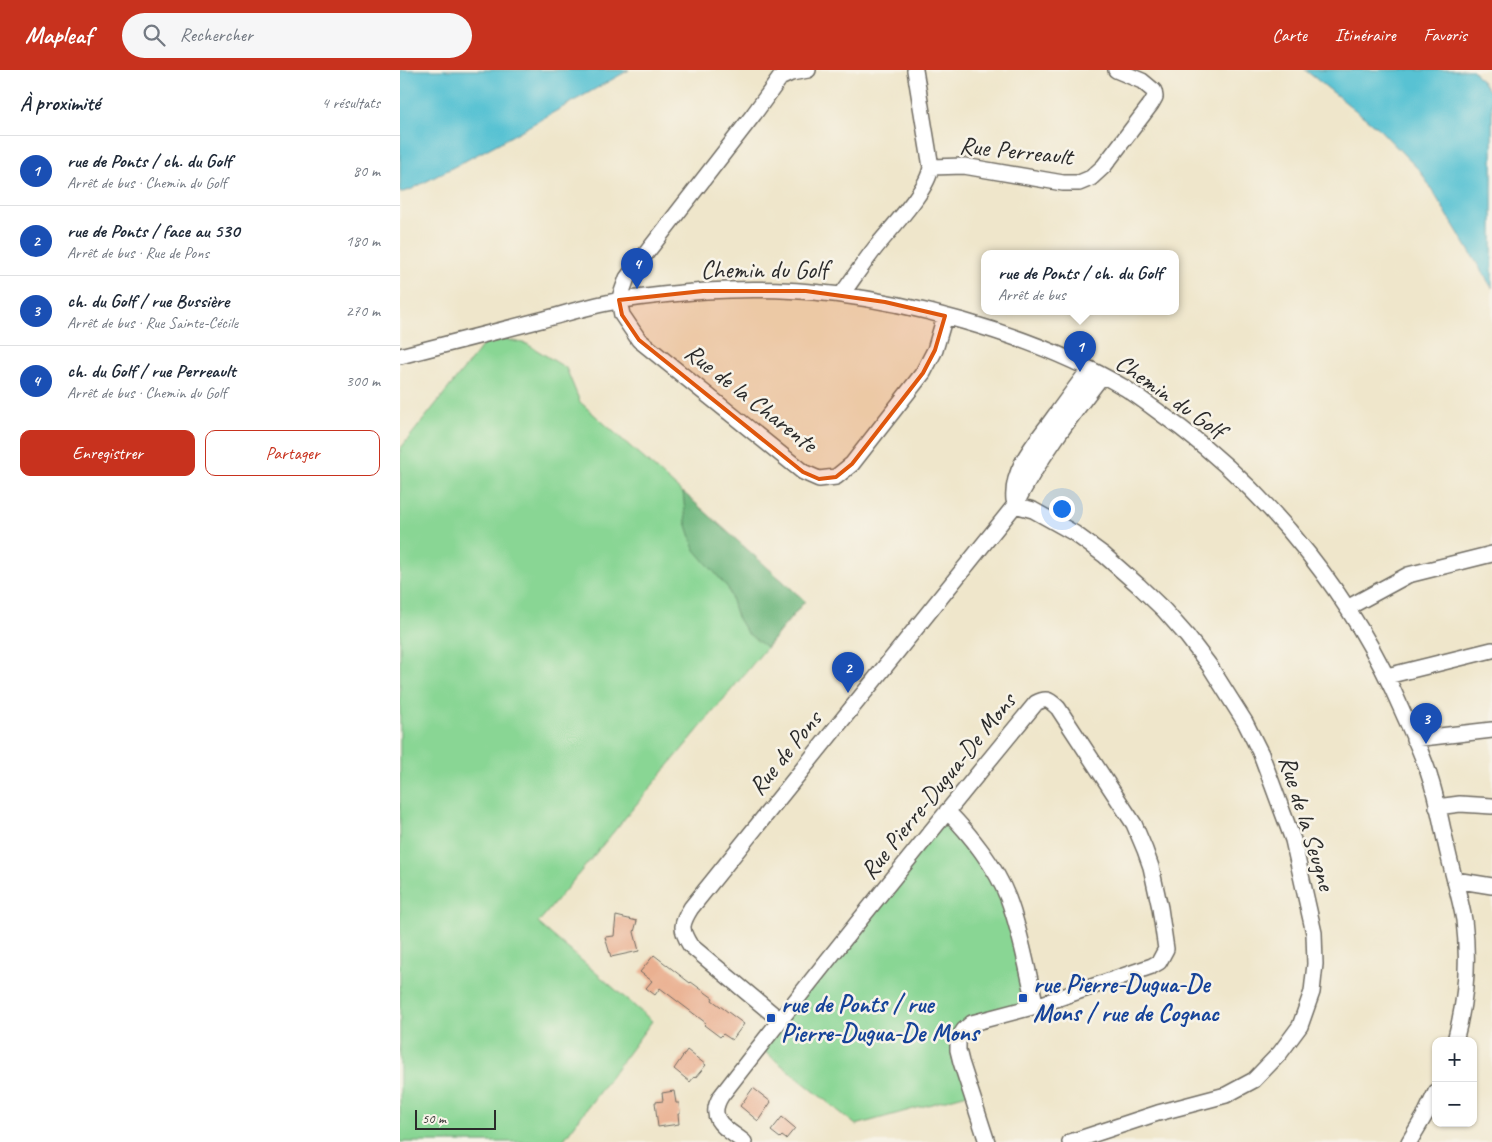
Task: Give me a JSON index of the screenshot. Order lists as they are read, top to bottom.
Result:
{
  "streets": {
    "street": [
      "Rue Perreault",
      "Chemin du Golf",
      "Rue de la Charente",
      "Rue de Pons",
      "Rue Pierre-Dugua-De Mons",
      "Rue de la Seugne"
    ]
  },
  "crossings": [
    ["Rue Perreault", "Chemin du Golf"],
    ["Chemin du Golf", "Rue de la Charente"],
    ["Rue de Pons", "Rue Pierre-Dugua-De Mons"],
    ["Rue de Pons", "Rue de la Seugne"]
  ],
  "places": {
    "transit": ["rue Pierre-Dugua-De Mons / rue de Cognac", "rue de Ponts / rue Pierre-Dugua-De Mons"]
  },
  "scale_bar": "50 m",
  "page": {
    "header": "Mapleaf",
    "search": "Rechercher",
    "nav": ["Carte", "Itinéraire", "Favoris"],
    "heading": ["À proximité", "4 résultats"],
    "list": [
      {
        "mark": "1",
        "name": "rue de Ponts / ch. du Golf",
        "note": "Arrêt de bus · Chemin du Golf",
        "value": "80 m"
      },
      {
        "mark": "2",
        "name": "rue de Ponts / face au 530",
        "note": "Arrêt de bus · Rue de Pons",
        "value": "180 m"
      },
      {
        "mark": "3",
        "name": "ch. du Golf / rue Bussière",
        "note": "Arrêt de bus · Rue Sainte-Cécile",
        "value": "270 m"
      },
      {
        "mark": "4",
        "name": "ch. du Golf / rue Perreault",
        "note": "Arrêt de bus · Chemin du Golf",
        "value": "300 m"
      }
    ],
    "pins": [
      "4",
      "1",
      "2",
      "3"
    ],
    "popup": ["rue de Ponts / ch. du Golf", "Arrêt de bus"],
    "buttons": ["Enregistrer", "Partager"],
    "map_buttons": ["+", "−"],
    "scale": "50 m"
  }
}
